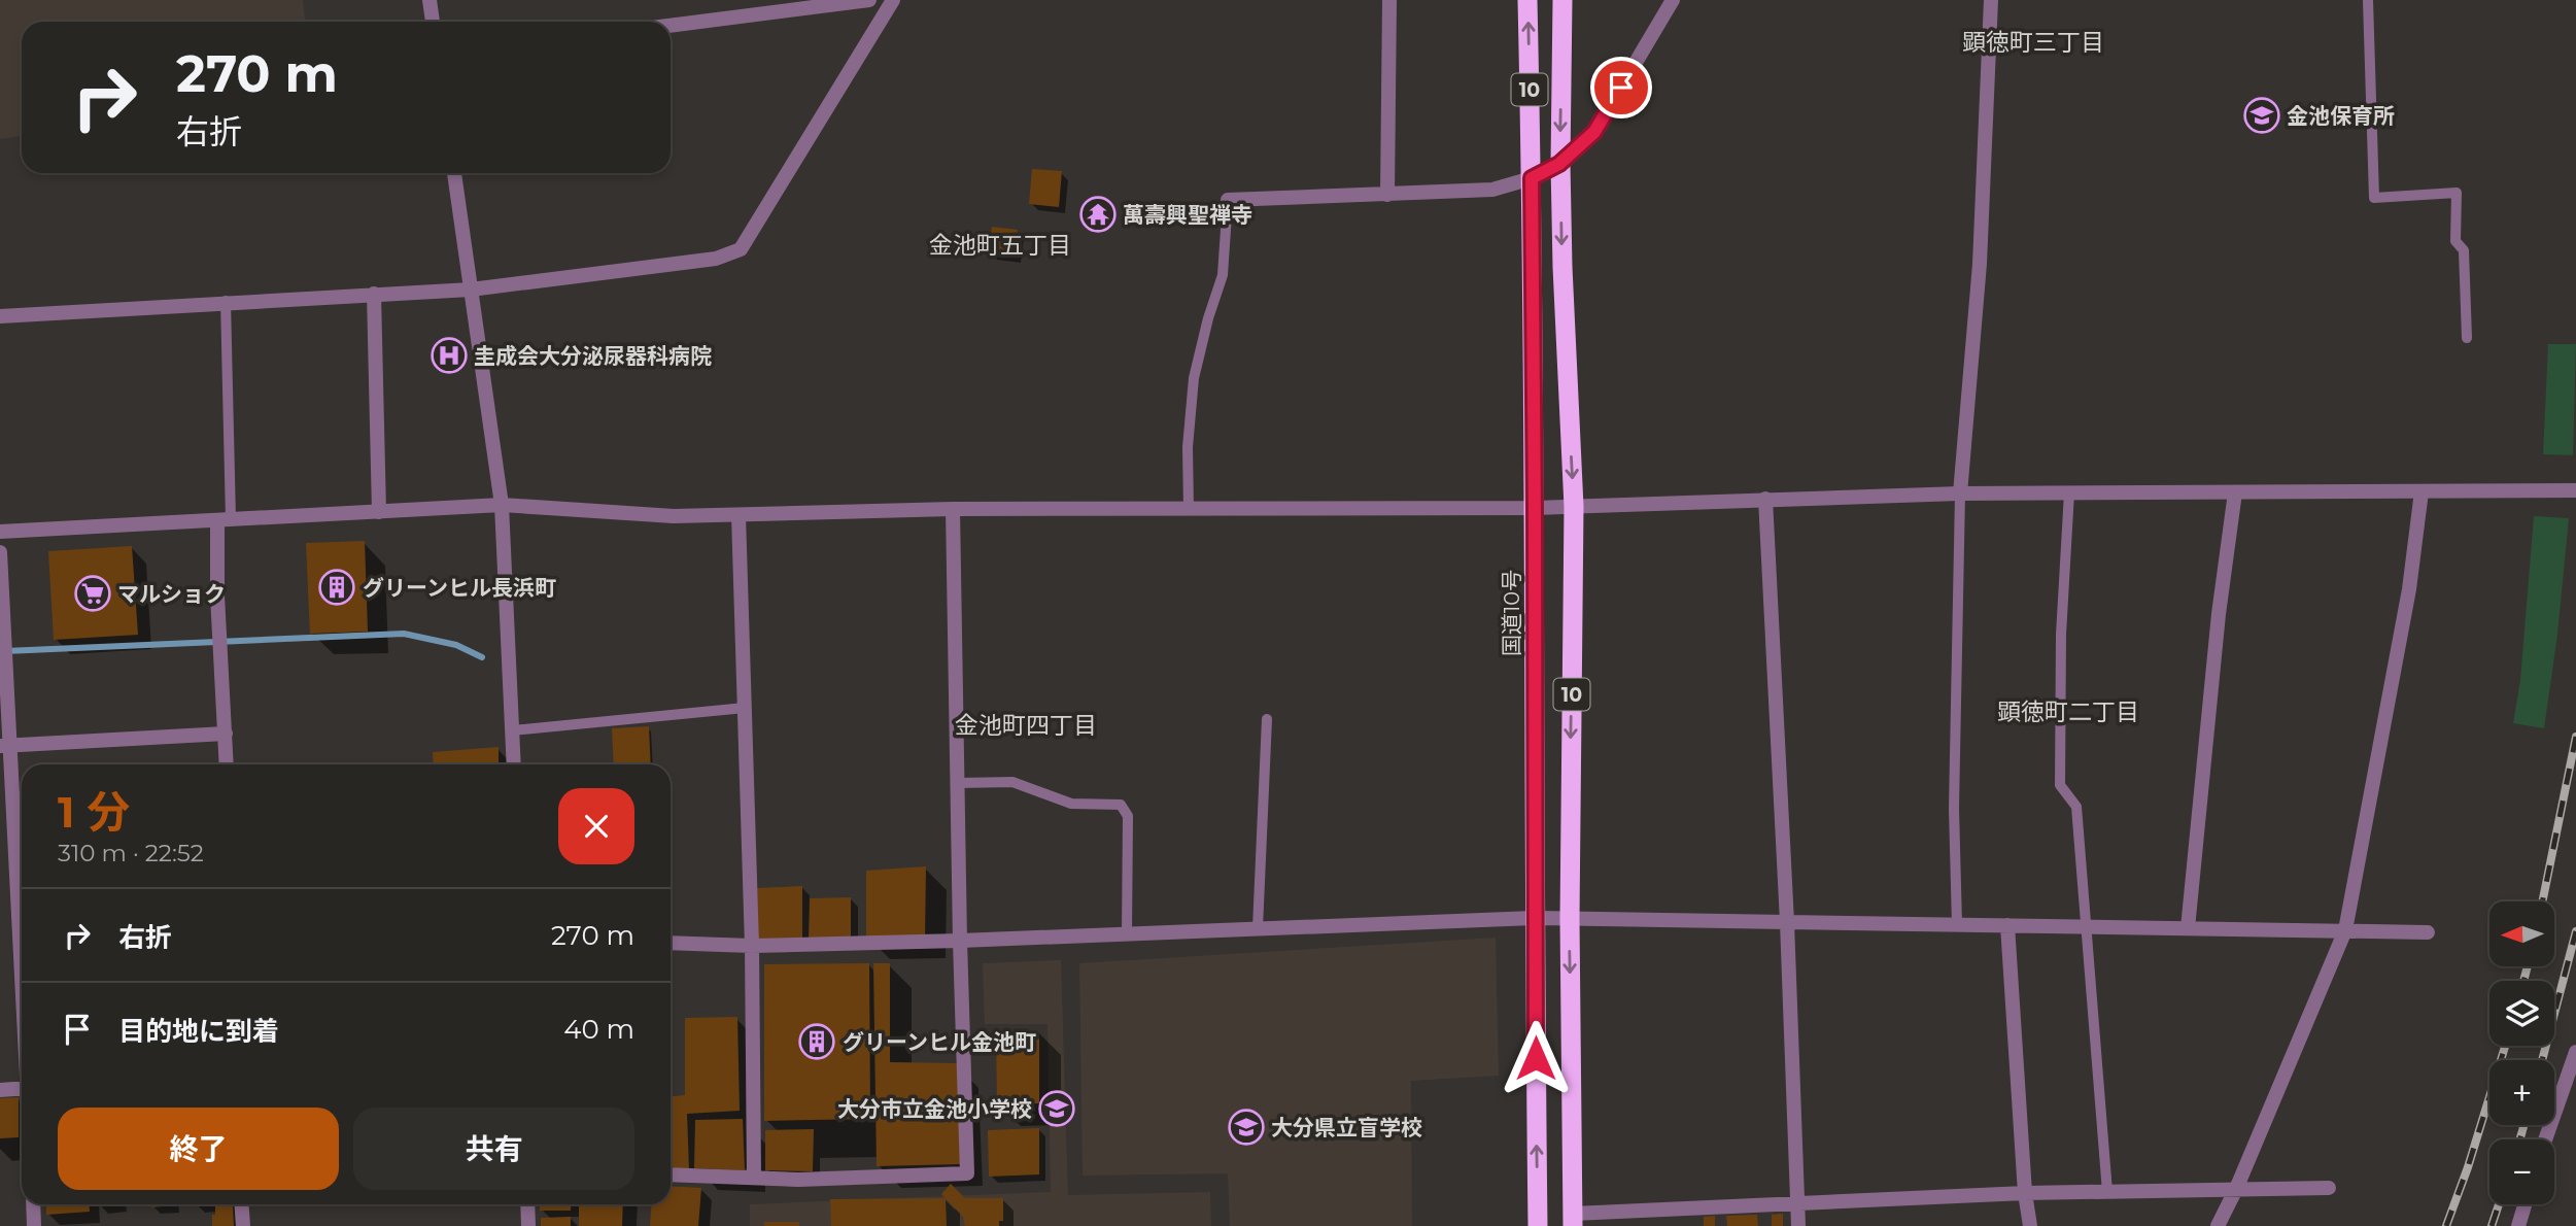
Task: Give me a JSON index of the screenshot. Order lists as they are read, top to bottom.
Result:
{
  "streets": {
    "highway": ["10", "国道10号"]
  },
  "districts": [
    "顕徳町三丁目",
    "金池町五丁目",
    "顕徳町二丁目",
    "金池町四丁目"
  ],
  "places": {
    "school or university": ["金池保育所", "大分市立金池小学校", "大分県立盲学校"],
    "temple": ["萬壽興聖禅寺"],
    "hospital": ["圭成会大分泌尿器科病院"],
    "building": ["グリーンヒル長浜町", "グリーンヒル金池町"],
    "supermarket": ["マルショク"]
  },
  "north": "left",
  "page": {
    "turn": ["270 m", "右折"],
    "heading": ["1 分", "310 m · 22:52"],
    "list": [
      {
        "name": "右折",
        "value": "270 m"
      },
      {
        "name": "目的地に到着",
        "value": "40 m"
      }
    ],
    "map_buttons": ["+", "−"],
    "buttons": ["終了", "共有"]
  }
}
